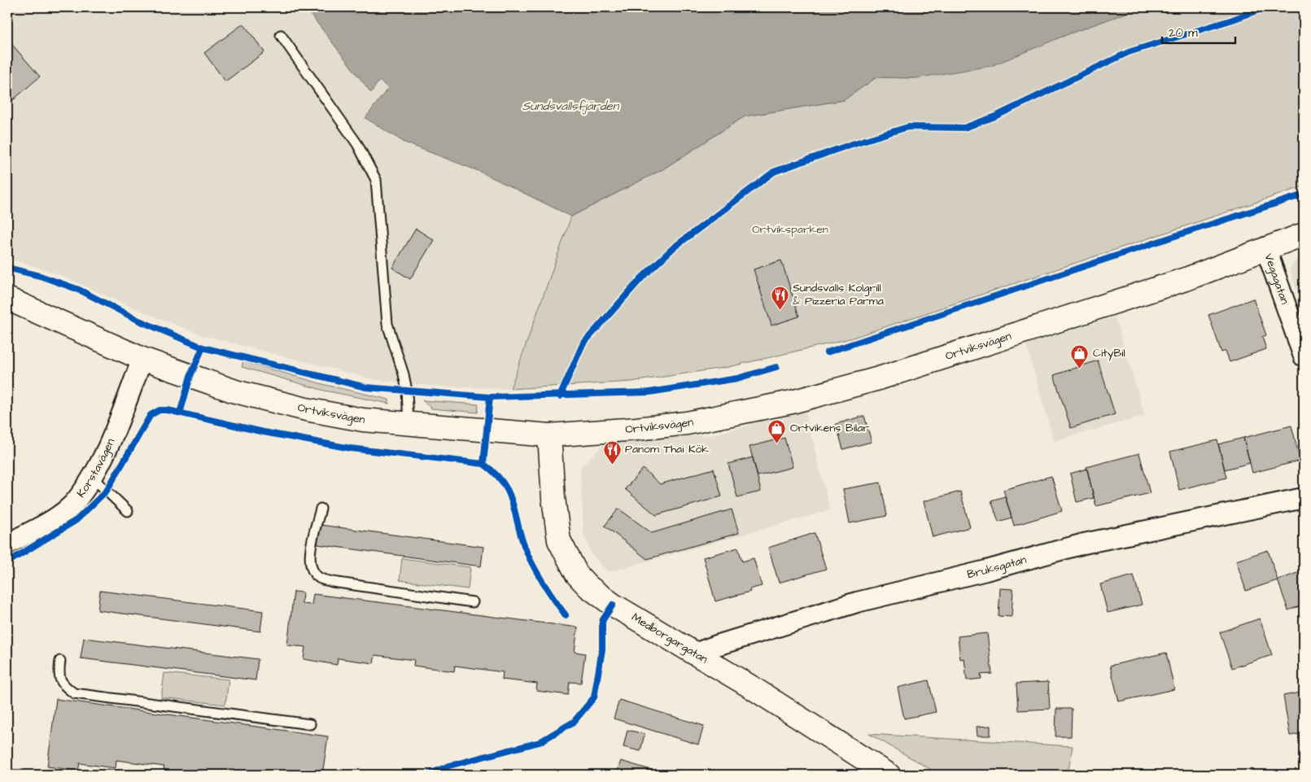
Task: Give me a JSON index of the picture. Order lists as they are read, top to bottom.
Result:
{
  "streets": {
    "street": [
      "Vegagatan",
      "Ortviksvägen",
      "Korstavägen",
      "Bruksgatan",
      "Medborgargatan"
    ]
  },
  "crossings": [
    ["Vegagatan", "Ortviksvägen"],
    ["Ortviksvägen", "Korstavägen"],
    ["Ortviksvägen", "Medborgargatan"],
    ["Bruksgatan", "Medborgargatan"]
  ],
  "water": ["Sundsvallsfjärden"],
  "parks": ["Ortviksparken"],
  "places": {
    "restaurant": ["Sundsvalls Kolgrill & Pizzeria Parma", "Panom Thai Kök"],
    "shop": ["CityBil", "Ortvikens Bilar"]
  },
  "scale_bar": "20 m"
}
